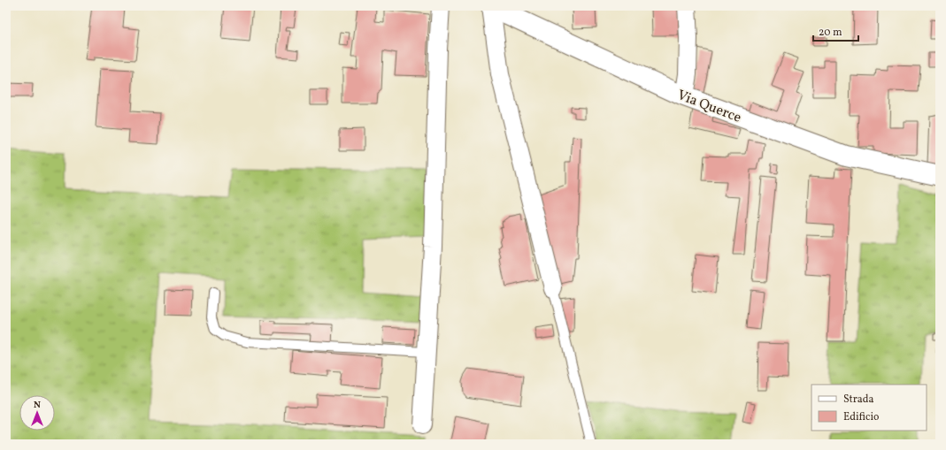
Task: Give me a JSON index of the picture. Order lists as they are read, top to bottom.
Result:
{
  "streets": {
    "street": ["Via Querce"]
  },
  "legend": ["Strada", "Edificio"],
  "scale_bar": "20 m",
  "north": "top"
}
